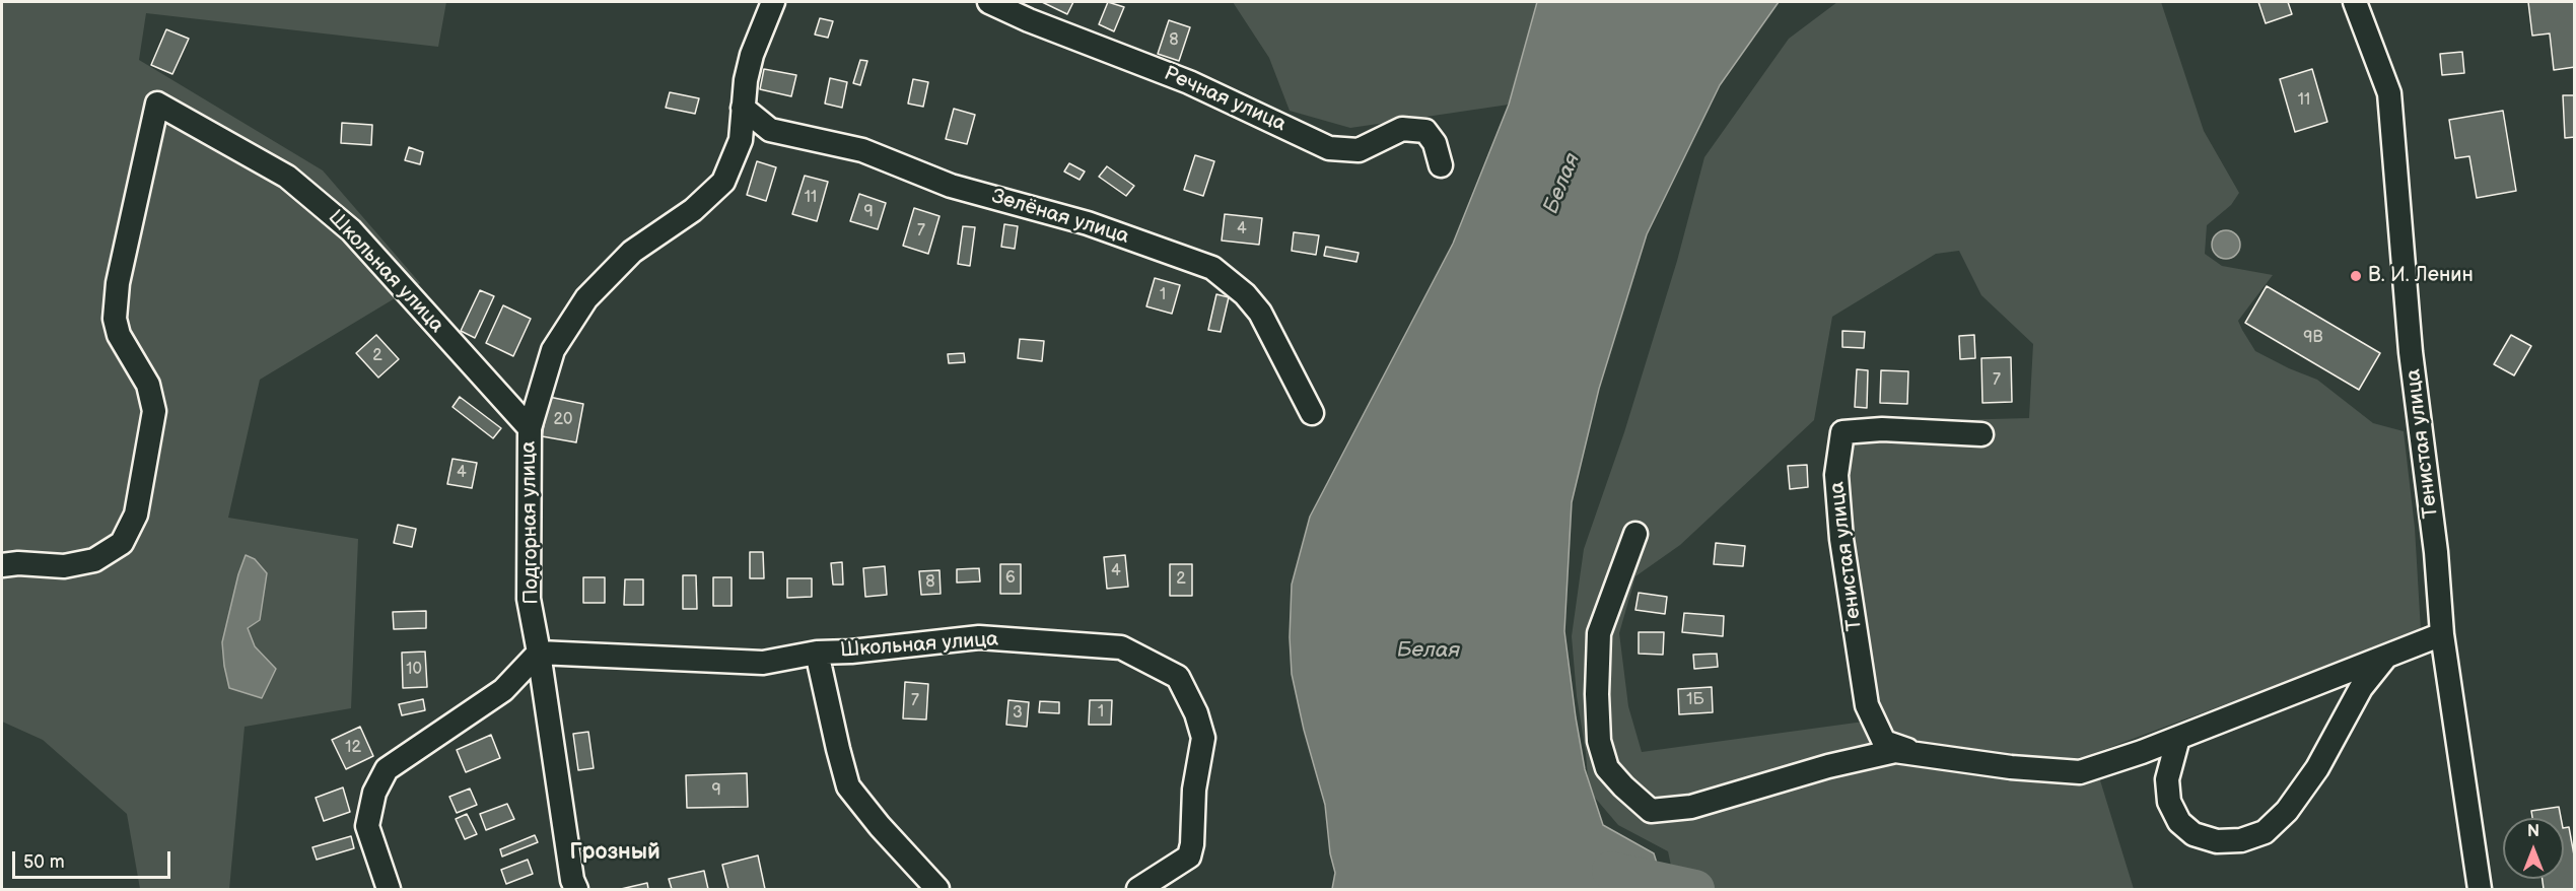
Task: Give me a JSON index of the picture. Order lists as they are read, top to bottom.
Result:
{
  "streets": {
    "street": [
      "Речная улица",
      "Зелёная улица",
      "Школьная улица",
      "Тенистая улица",
      "Подгорная улица"
    ]
  },
  "crossings": [
    ["Зелёная улица", "Подгорная улица"],
    ["Школьная улица", "Подгорная улица"]
  ],
  "districts": ["Грозный"],
  "water": ["Белая"],
  "places": ["В. И. Ленин"],
  "house_numbers": [
    "8",
    "11",
    "11",
    "9",
    "4",
    "7",
    "1",
    "9В",
    "2",
    "7",
    "20",
    "4",
    "4",
    "6",
    "2",
    "8",
    "10",
    "1Б",
    "7",
    "1",
    "3",
    "12",
    "9"
  ],
  "scale_bar": "50 m",
  "north": "top"
}
